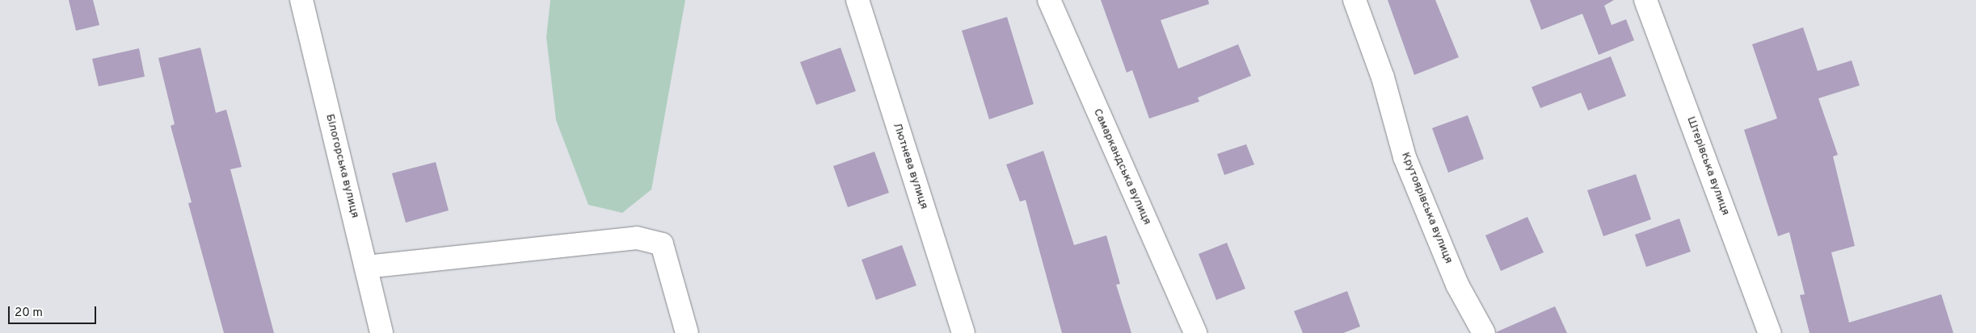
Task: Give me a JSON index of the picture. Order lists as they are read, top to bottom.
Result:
{
  "streets": {
    "street": [
      "Білогорська вулиця",
      "Лютнева вулиця",
      "Штерівська вулиця",
      "Самаркандська вулиця",
      "Крутоярівська вулиця"
    ]
  },
  "scale_bar": "20 m"
}
